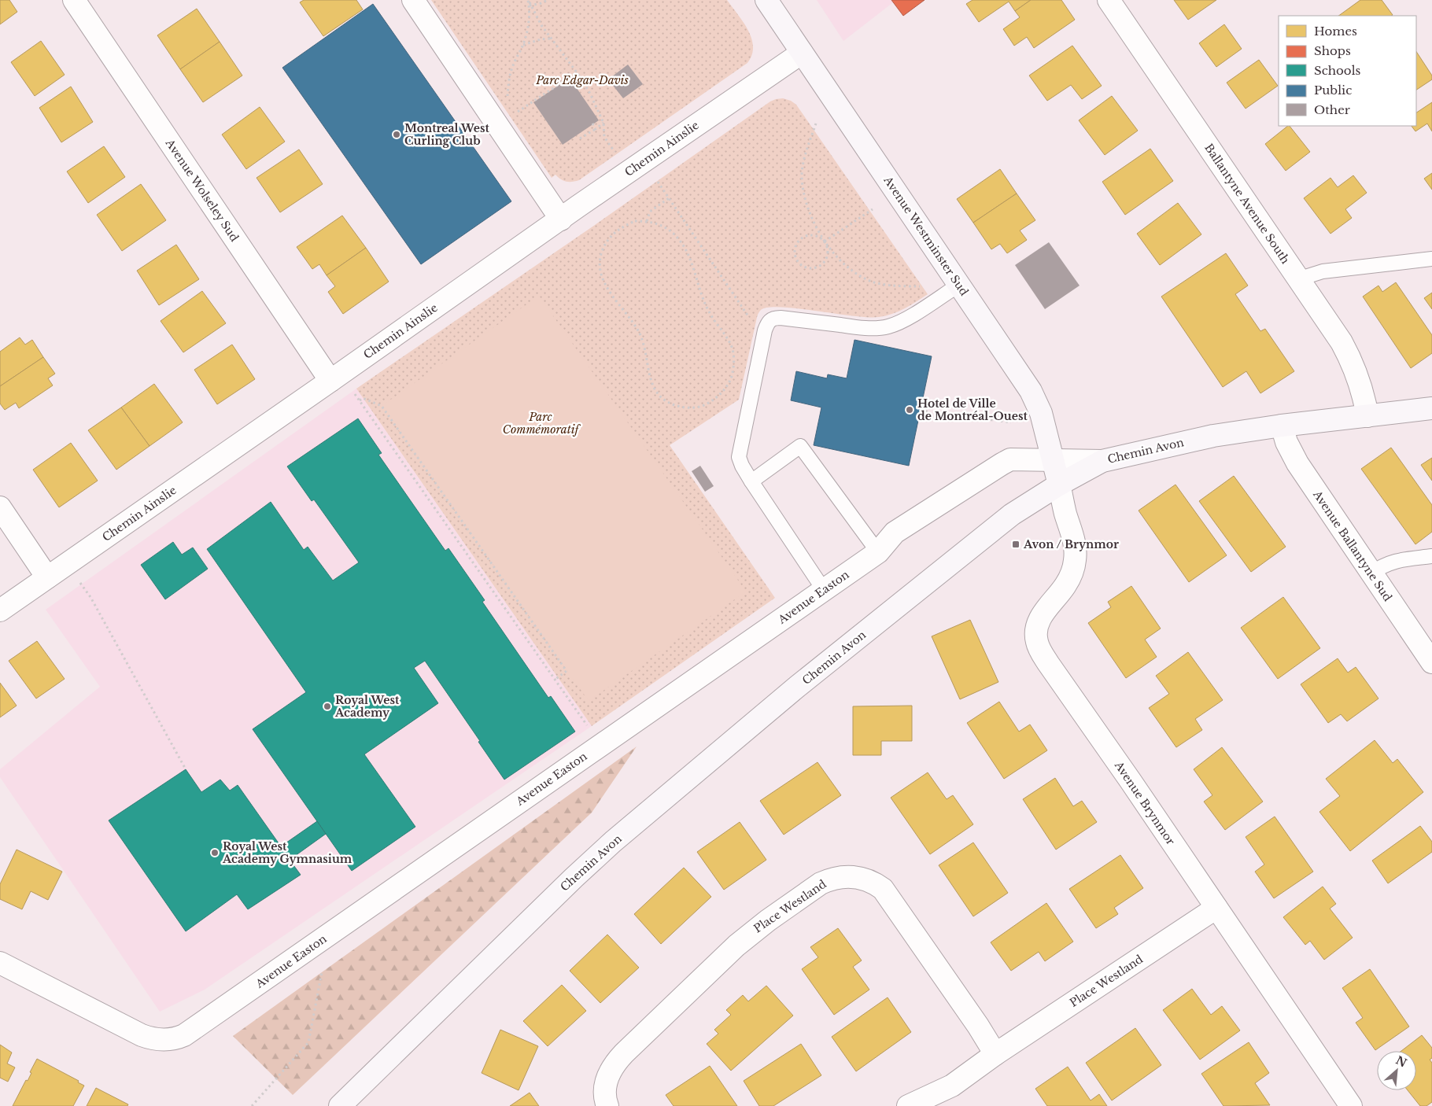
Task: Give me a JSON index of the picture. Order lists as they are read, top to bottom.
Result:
{
  "streets": {
    "main road": ["Avenue Westminster Sud", "Chemin Avon"],
    "street": [
      "Chemin Ainslie",
      "Avenue Wolseley Sud",
      "Ballantyne Avenue South",
      "Avenue Ballantyne Sud",
      "Avenue Easton",
      "Avenue Brynmor",
      "Place Westland"
    ]
  },
  "crossings": [
    ["Chemin Ainslie", "Avenue Wolseley Sud"],
    ["Chemin Ainslie", "Avenue Westminster Sud"],
    ["Ballantyne Avenue South", "Chemin Avon"],
    ["Avenue Westminster Sud", "Chemin Avon"],
    ["Avenue Westminster Sud", "Avenue Easton"],
    ["Avenue Westminster Sud", "Avenue Brynmor"],
    ["Chemin Avon", "Avenue Ballantyne Sud"],
    ["Chemin Avon", "Avenue Easton"],
    ["Chemin Avon", "Avenue Brynmor"],
    ["Avenue Brynmor", "Place Westland"]
  ],
  "parks": ["Parc Edgar-Davis", "Parc Commémoratif"],
  "places": {
    "other": [
      "Montreal West Curling Club",
      "Hotel de Ville de Montréal-Ouest",
      "Royal West Academy",
      "Royal West Academy Gymnasium"
    ],
    "transit": ["Avon / Brynmor"]
  },
  "legend": [
    "Homes",
    "Shops",
    "Schools",
    "Public",
    "Other"
  ],
  "north": "top right"
}
